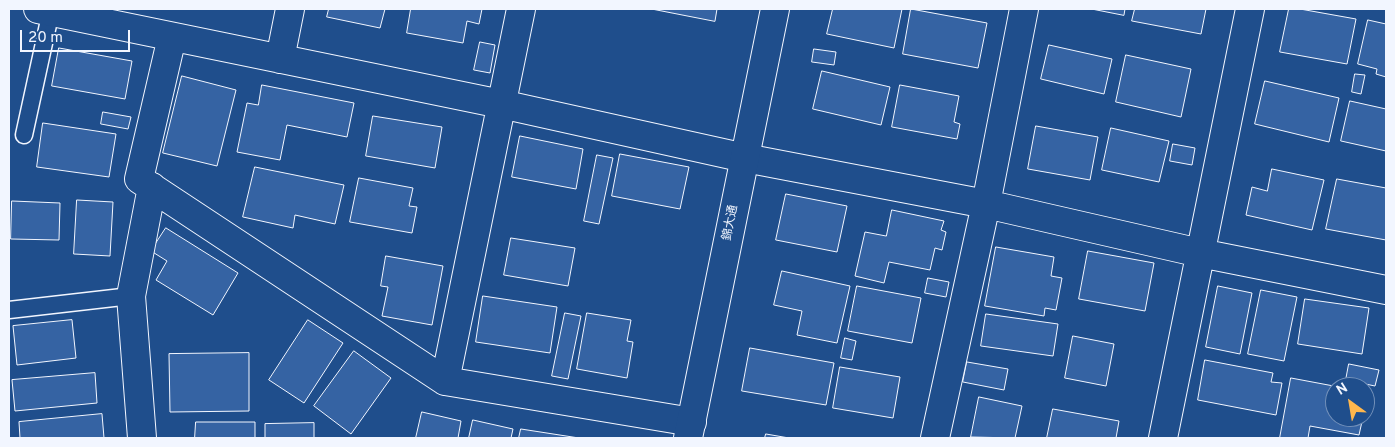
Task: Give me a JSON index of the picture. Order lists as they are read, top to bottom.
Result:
{
  "streets": {
    "street": ["錦大通"]
  },
  "scale_bar": "20 m",
  "north": "top left"
}
